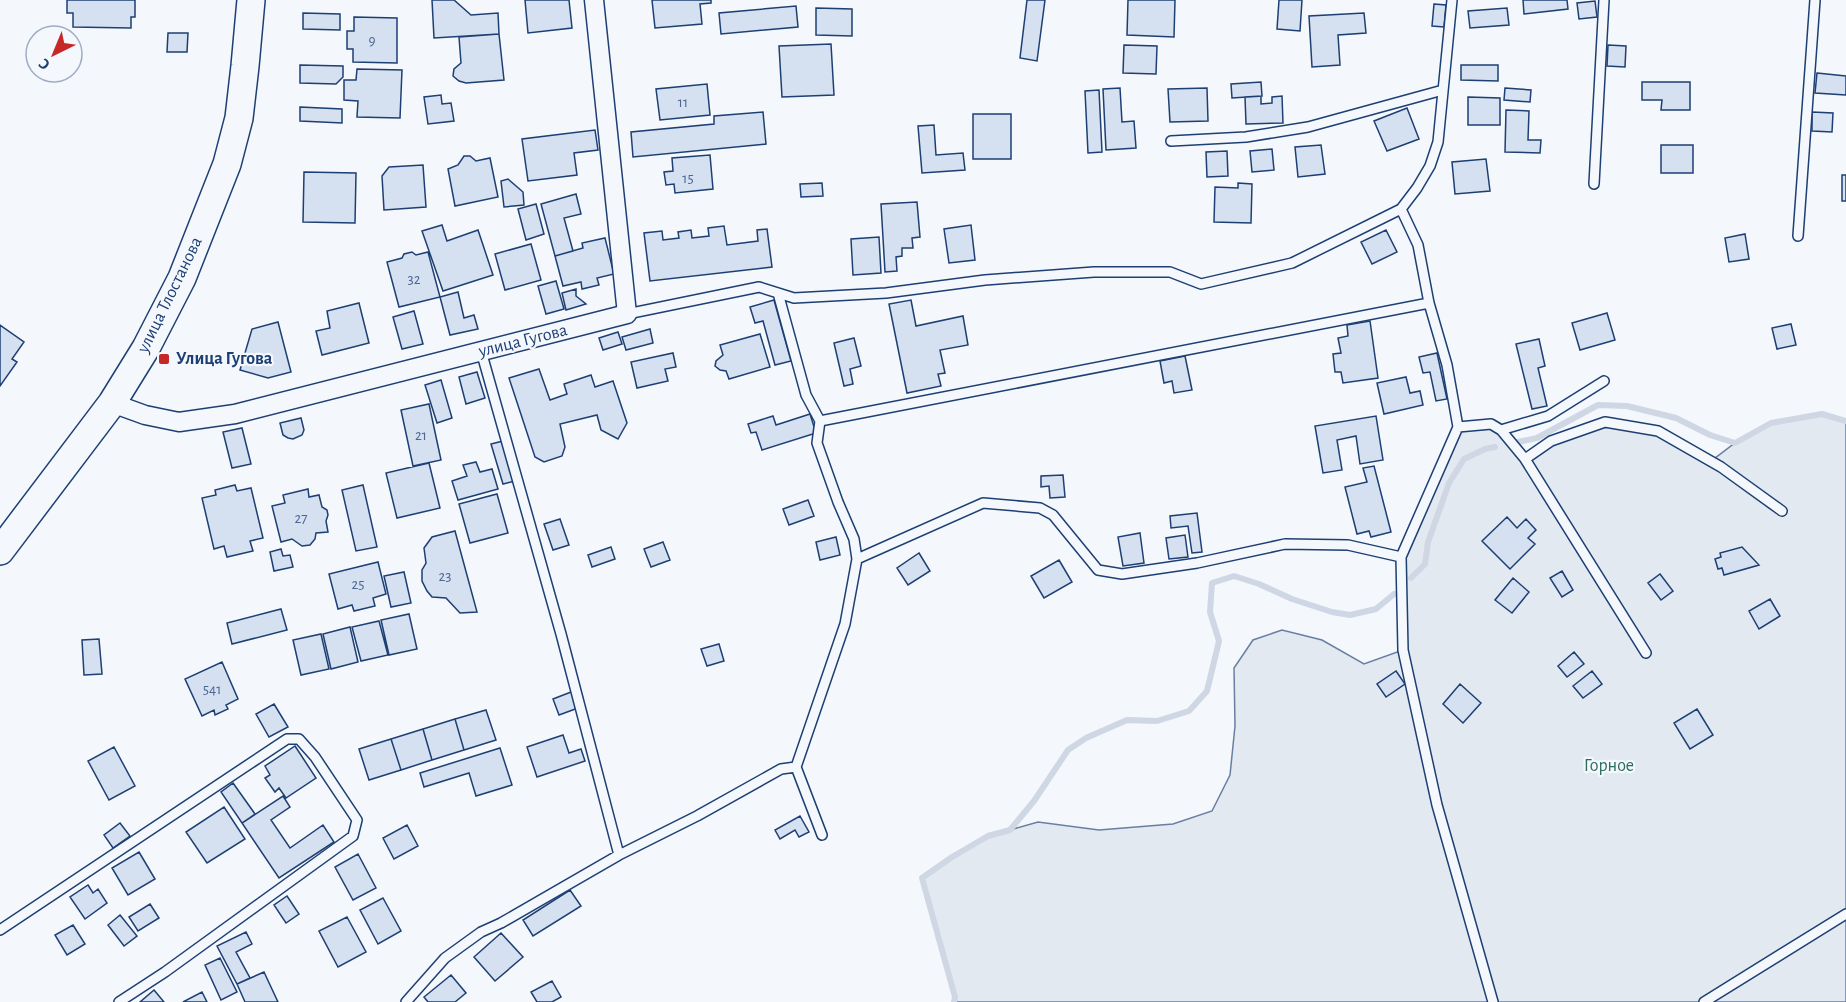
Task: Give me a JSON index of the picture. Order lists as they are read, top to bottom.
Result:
{
  "streets": {
    "main road": ["улица Тлостанова"],
    "street": ["улица Гугова"]
  },
  "crossings": [
    ["улица Тлостанова", "улица Гугова"]
  ],
  "parks": ["Горное"],
  "places": {
    "transit": ["Улица Гугова"]
  },
  "house_numbers": [
    "9",
    "11",
    "15",
    "32",
    "21",
    "27",
    "23",
    "25",
    "541"
  ],
  "north": "bottom left"
}
